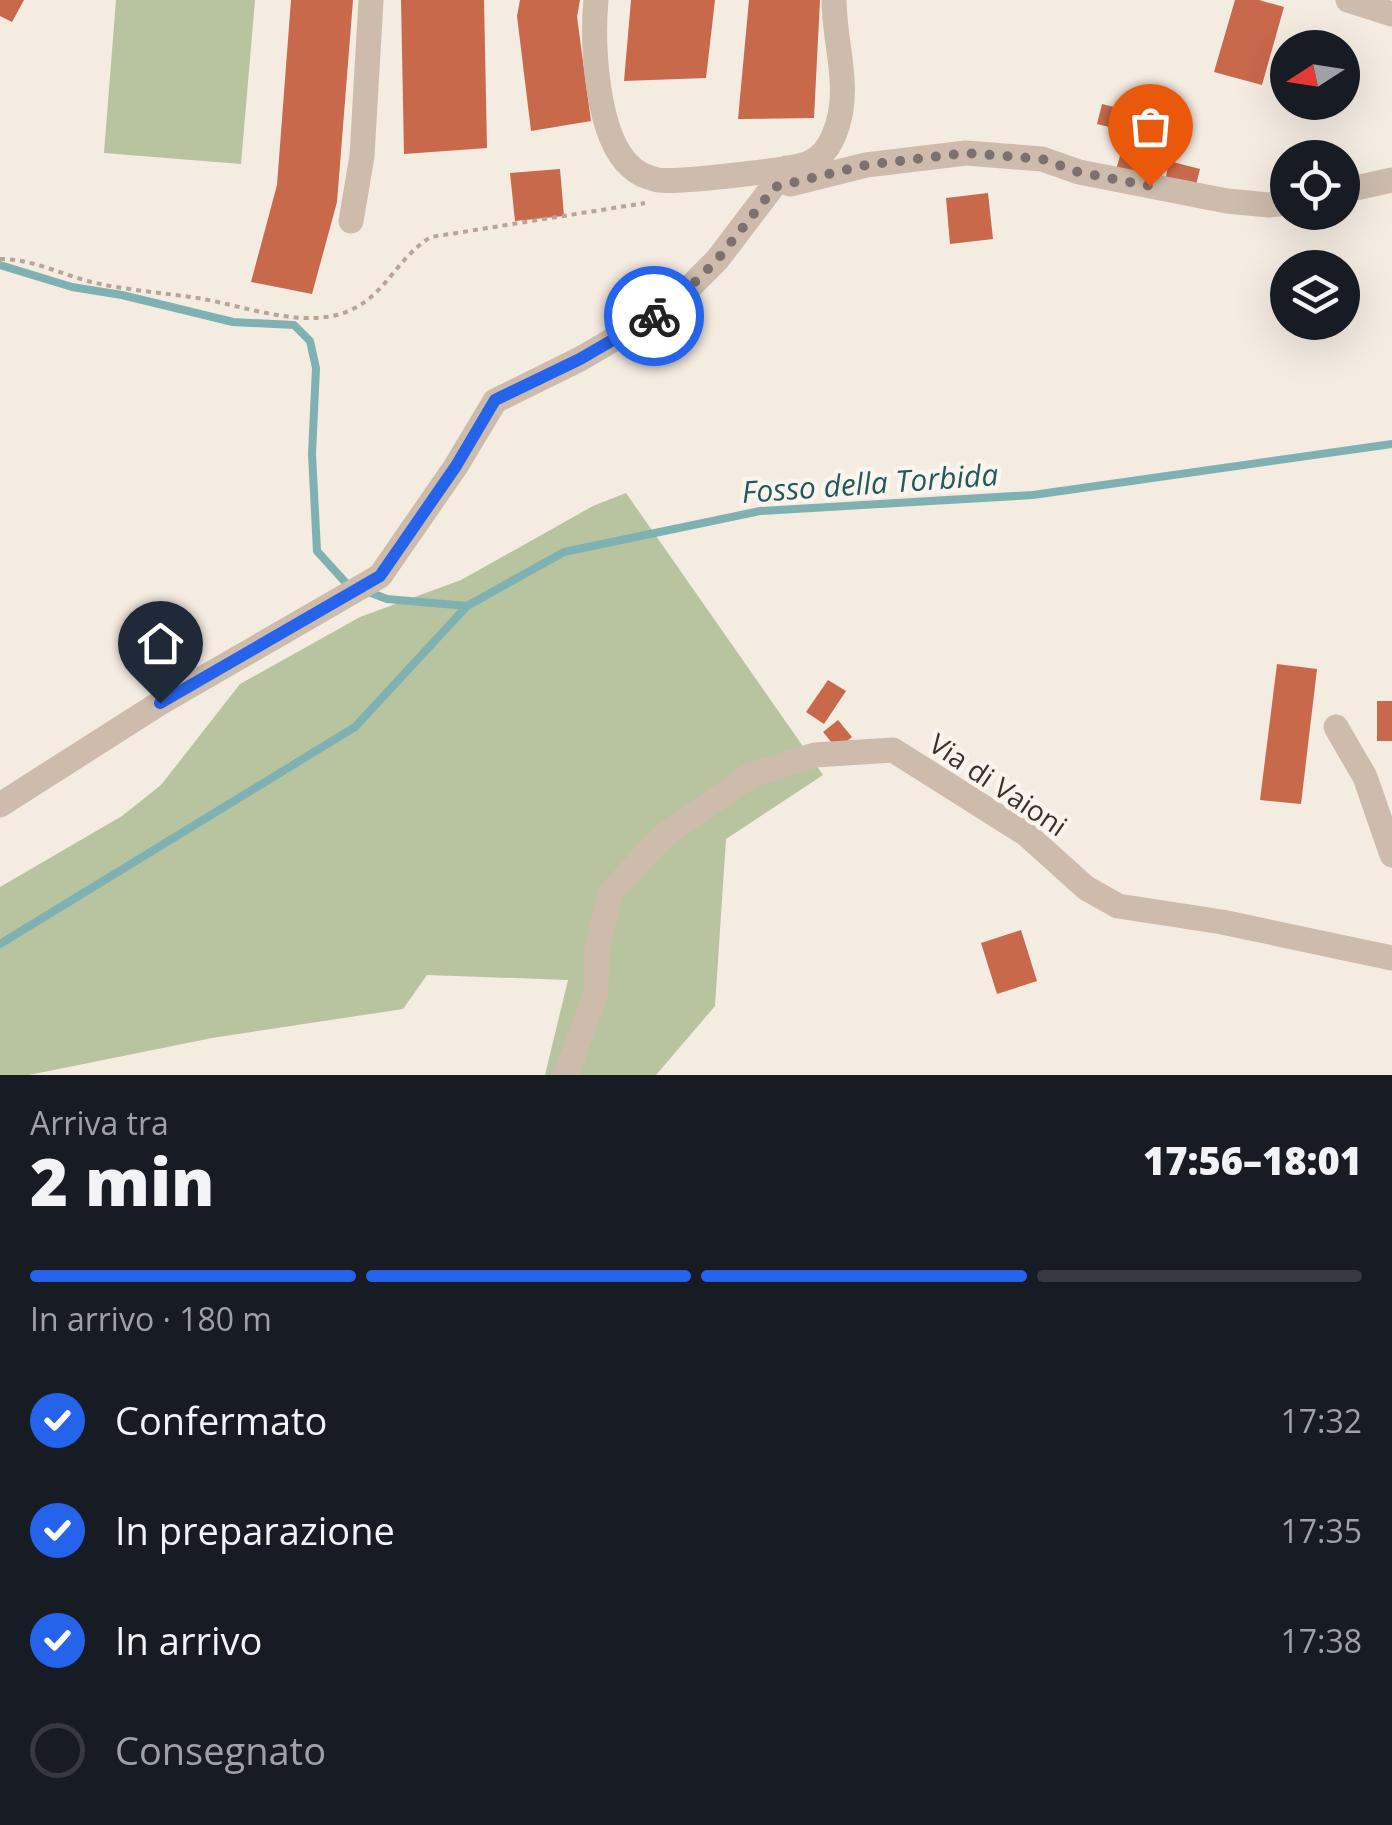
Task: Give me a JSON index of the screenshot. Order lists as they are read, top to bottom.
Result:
{
  "streets": {
    "street": ["Via di Vaioni"]
  },
  "water": ["Fosso della Torbida"],
  "north": "left",
  "page": {
    "heading": ["2 min", "Arriva tra", "17:56–18:01"],
    "bar": "In arrivo · 180 m",
    "list": [
      ["Confermato", "17:32"],
      ["In preparazione", "17:35"],
      ["In arrivo", "17:38"],
      "Consegnato"
    ]
  }
}
